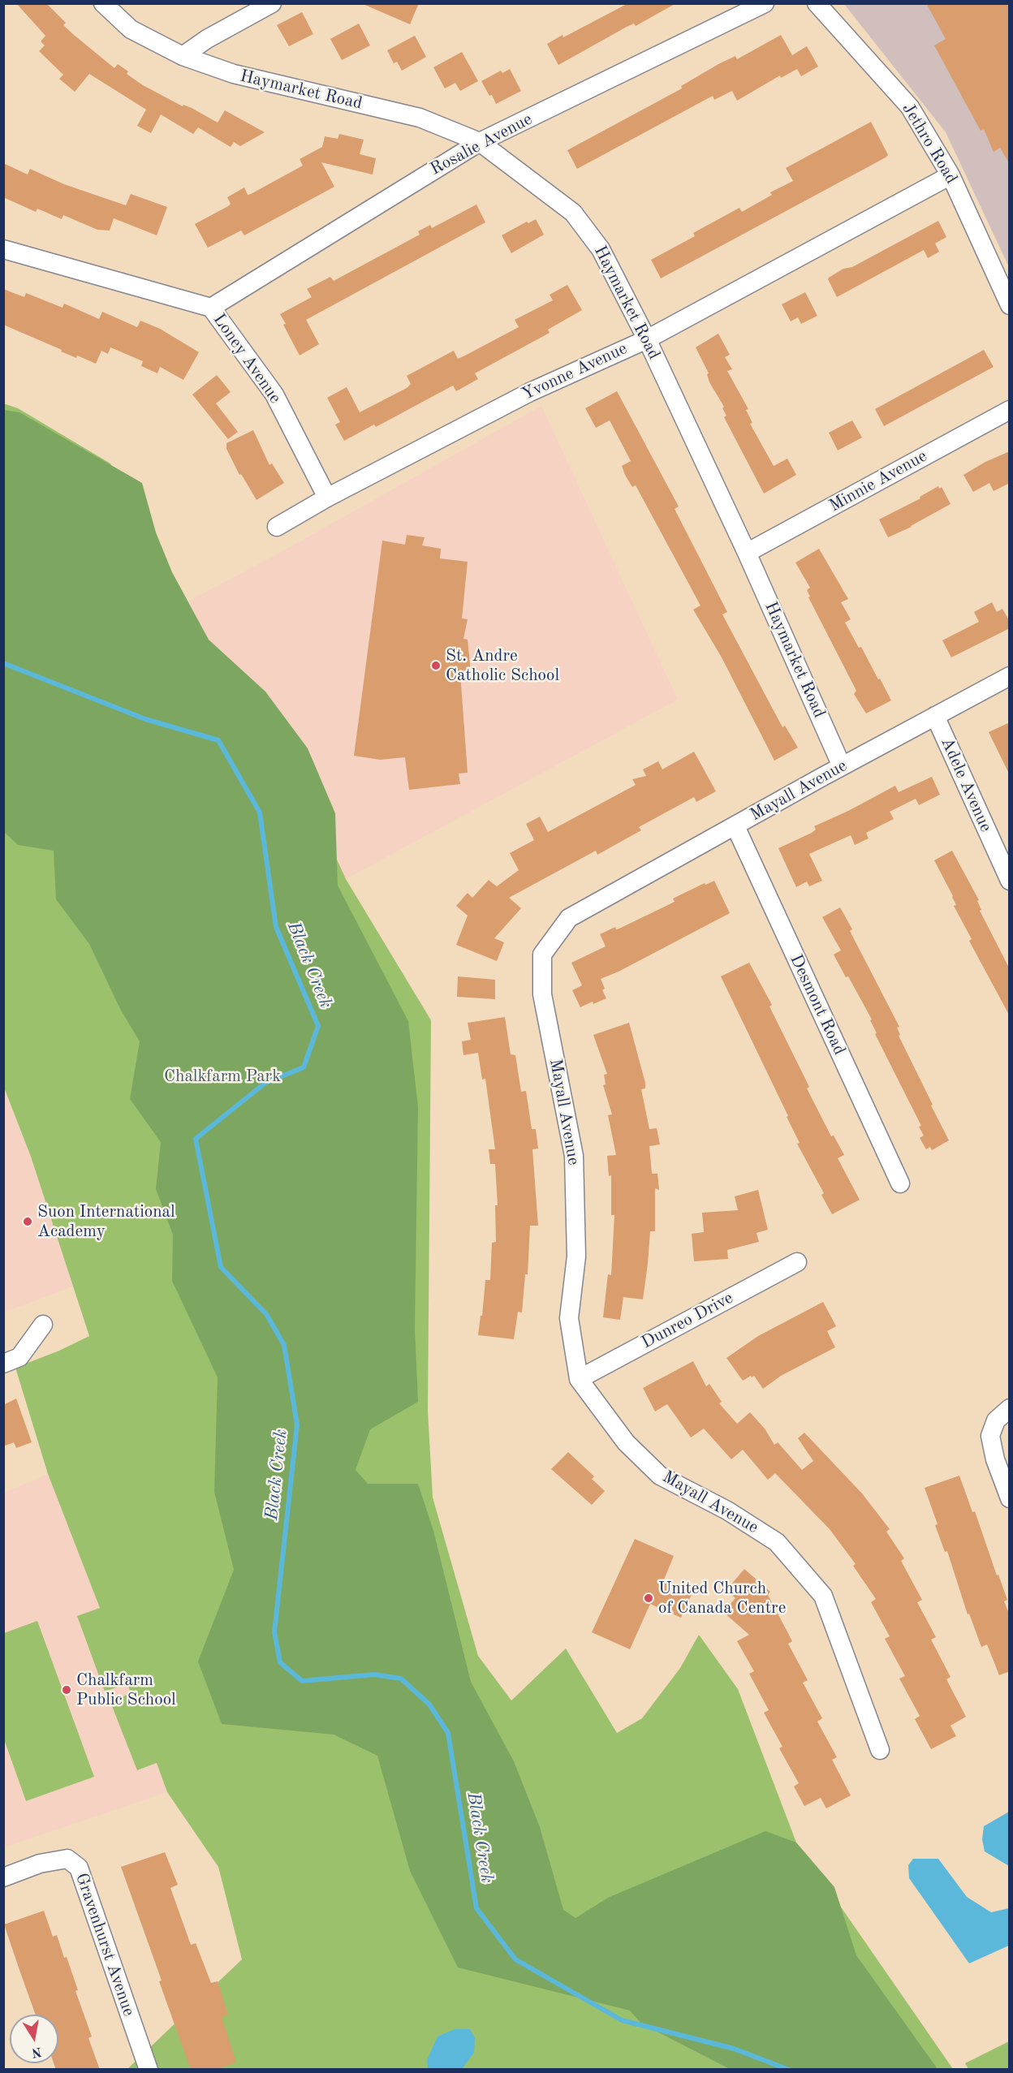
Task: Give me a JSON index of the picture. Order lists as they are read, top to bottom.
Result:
{
  "streets": {
    "street": [
      "Haymarket Road",
      "Jethro Road",
      "Rosalie Avenue",
      "Loney Avenue",
      "Yvonne Avenue",
      "Minnie Avenue",
      "Adele Avenue",
      "Mayall Avenue",
      "Desmont Road",
      "Dunreo Drive",
      "Gravenhurst Avenue"
    ]
  },
  "crossings": [
    ["Haymarket Road", "Rosalie Avenue"],
    ["Haymarket Road", "Yvonne Avenue"],
    ["Haymarket Road", "Minnie Avenue"],
    ["Haymarket Road", "Mayall Avenue"],
    ["Jethro Road", "Yvonne Avenue"],
    ["Rosalie Avenue", "Loney Avenue"],
    ["Loney Avenue", "Yvonne Avenue"],
    ["Adele Avenue", "Mayall Avenue"],
    ["Mayall Avenue", "Desmont Road"],
    ["Mayall Avenue", "Dunreo Drive"]
  ],
  "water": ["Black Creek"],
  "parks": ["Chalkfarm Park"],
  "places": [
    "St. Andre Catholic School",
    "Suon International Academy",
    "United Church of Canada Centre",
    "Chalkfarm Public School"
  ],
  "north": "bottom"
}
